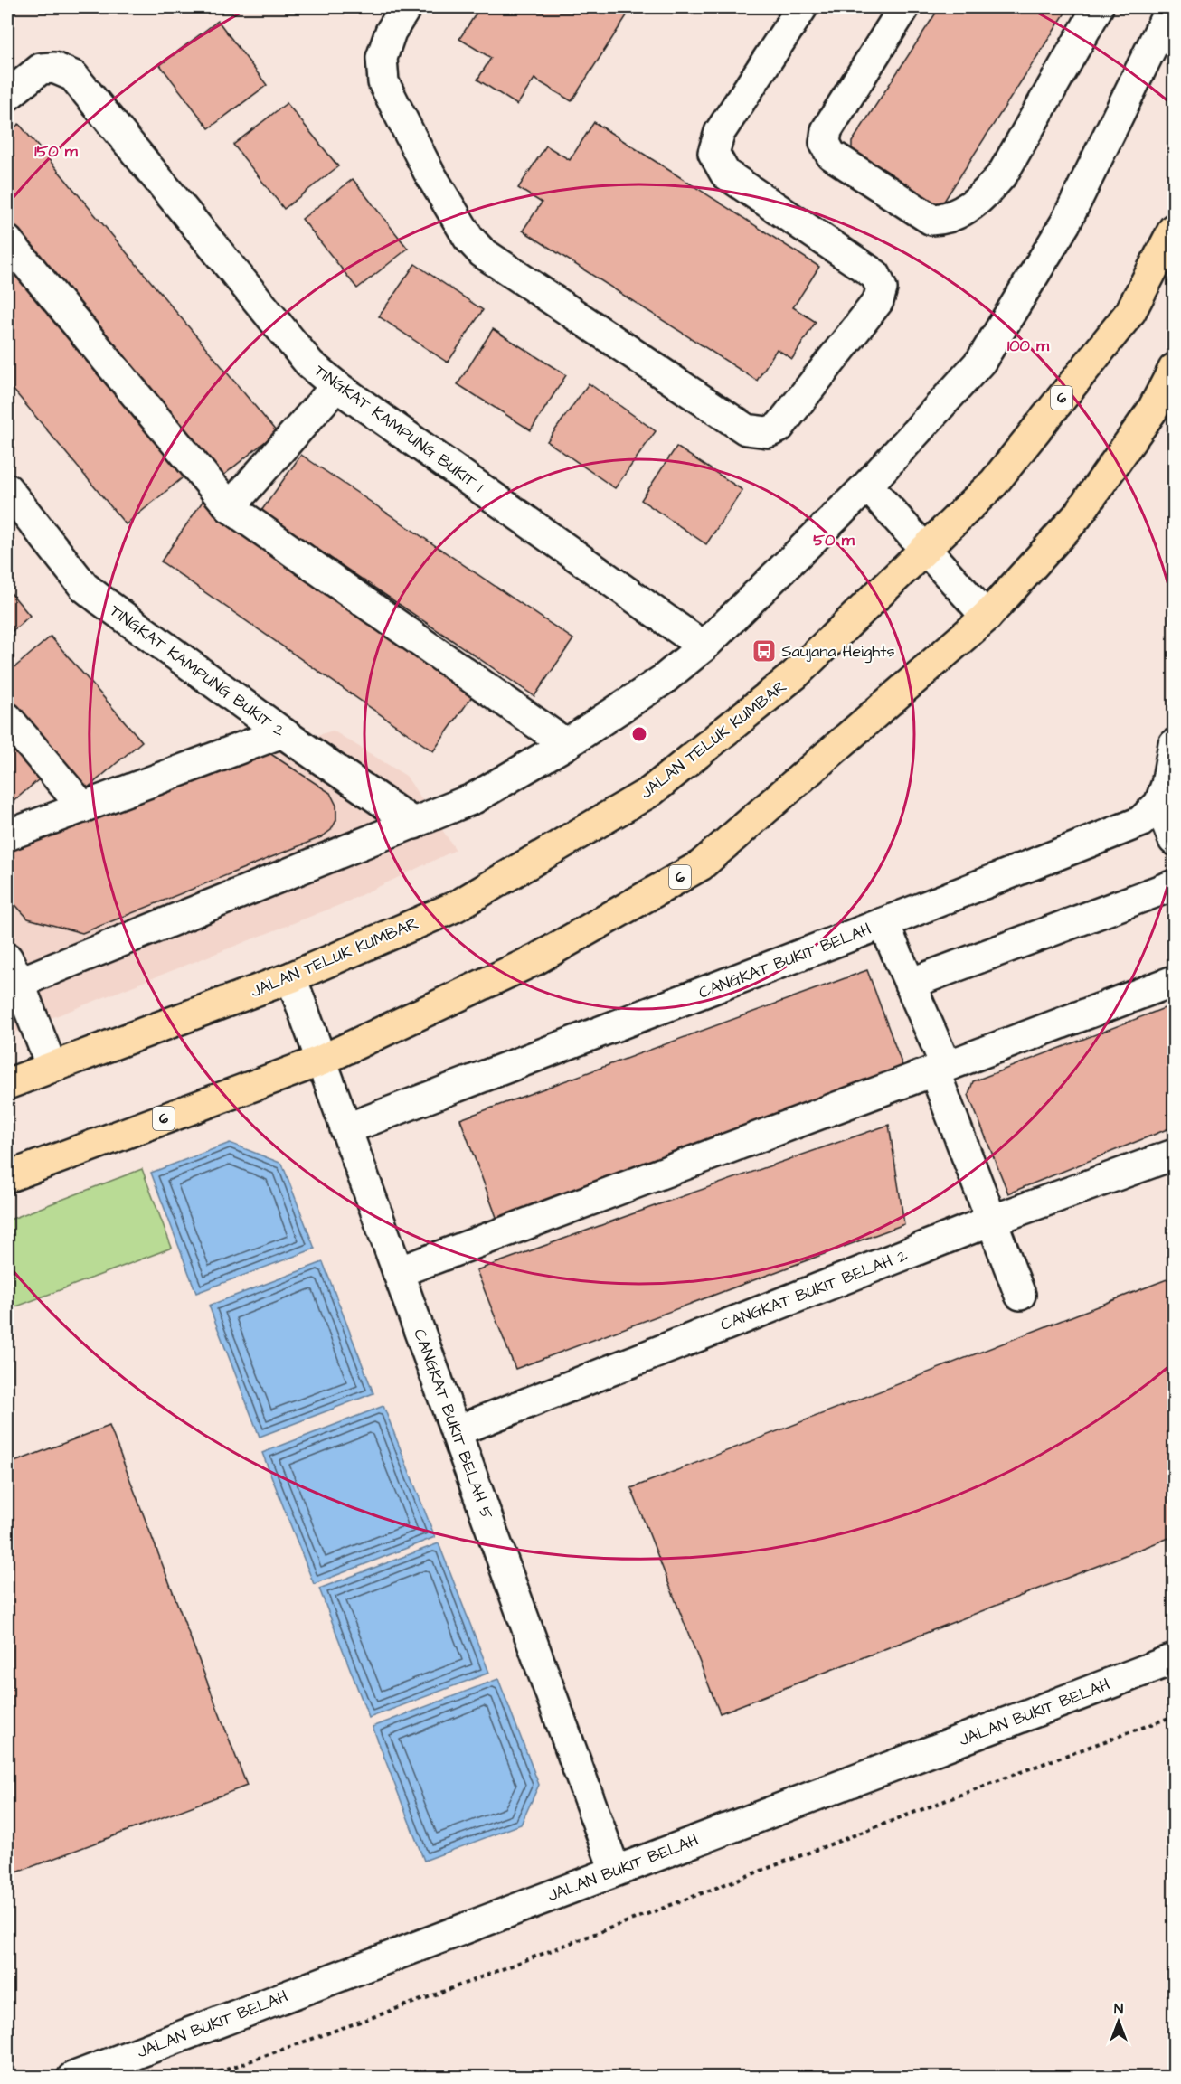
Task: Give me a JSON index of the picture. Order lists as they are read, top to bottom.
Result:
{
  "streets": {
    "highway": ["6", "JALAN TELUK KUMBAR"],
    "street": [
      "TINGKAT KAMPUNG BUKIT 1",
      "TINGKAT KAMPUNG BUKIT 2",
      "CANGKAT BUKIT BELAH",
      "CANGKAT BUKIT BELAH 2",
      "CANGKAT BUKIT BELAH 5",
      "JALAN BUKIT BELAH"
    ]
  },
  "crossings": [
    ["6", "CANGKAT BUKIT BELAH 5"],
    ["JALAN TELUK KUMBAR", "CANGKAT BUKIT BELAH 5"],
    ["CANGKAT BUKIT BELAH", "CANGKAT BUKIT BELAH 5"],
    ["CANGKAT BUKIT BELAH 2", "CANGKAT BUKIT BELAH 5"],
    ["CANGKAT BUKIT BELAH 5", "JALAN BUKIT BELAH"]
  ],
  "places": {
    "bus stop": ["Saujana Heights"]
  },
  "north": "top",
  "rings": ["150 m", "100 m", "50 m"]
}
